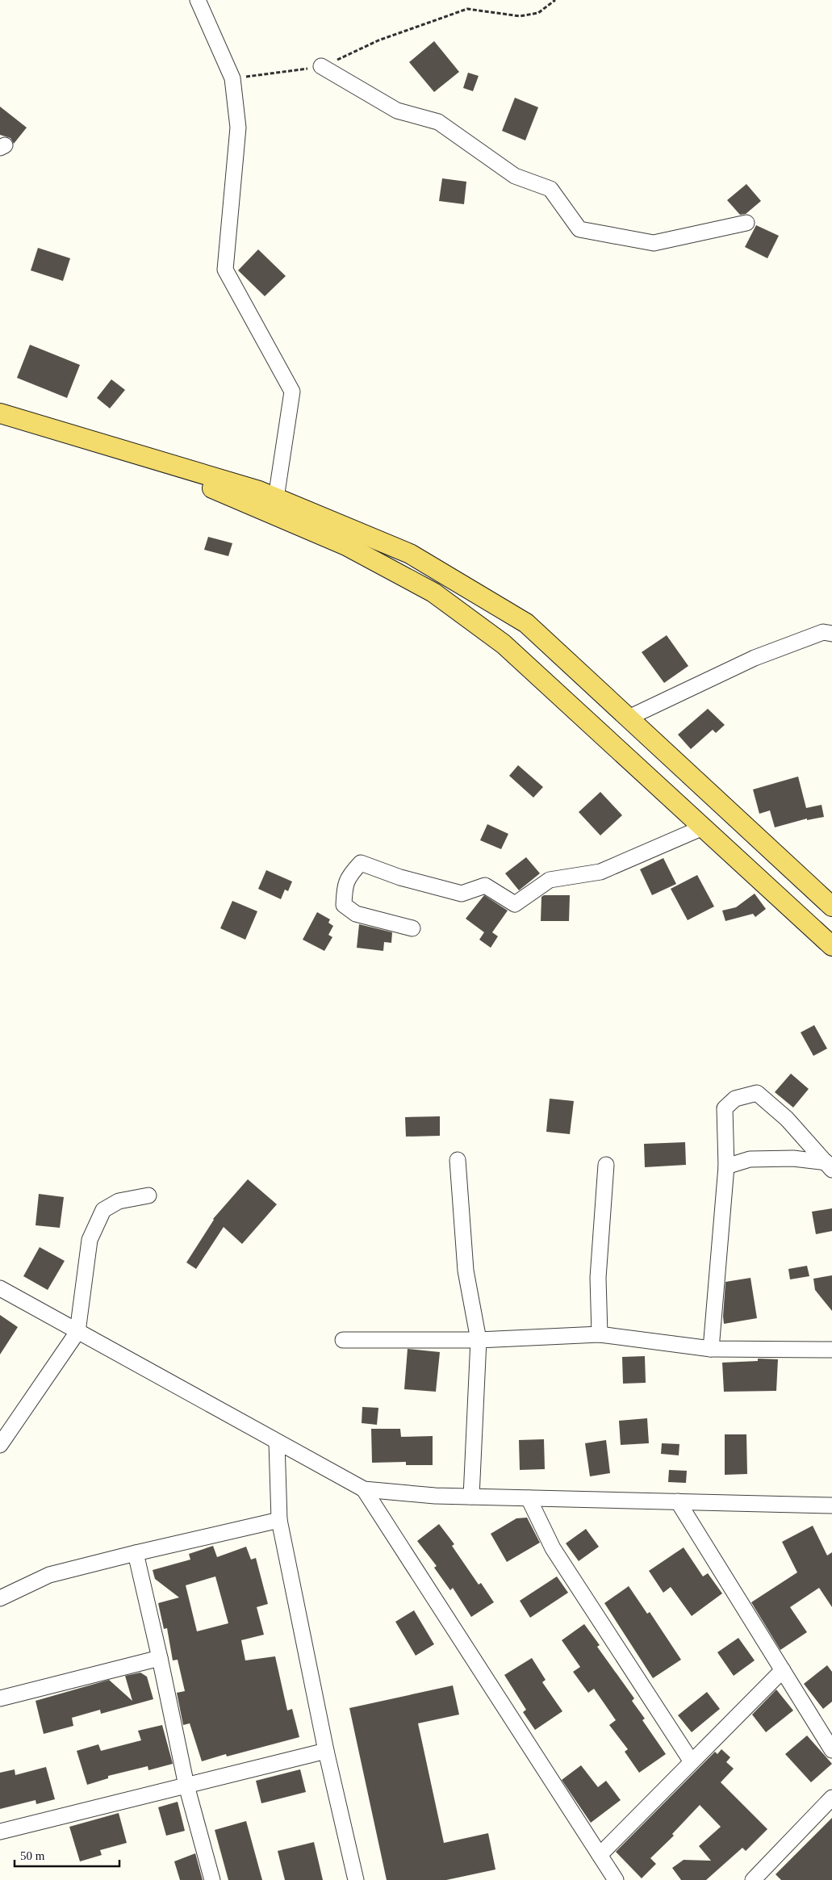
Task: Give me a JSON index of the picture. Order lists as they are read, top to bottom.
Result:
{
  "scale_bar": "50 m"
}
